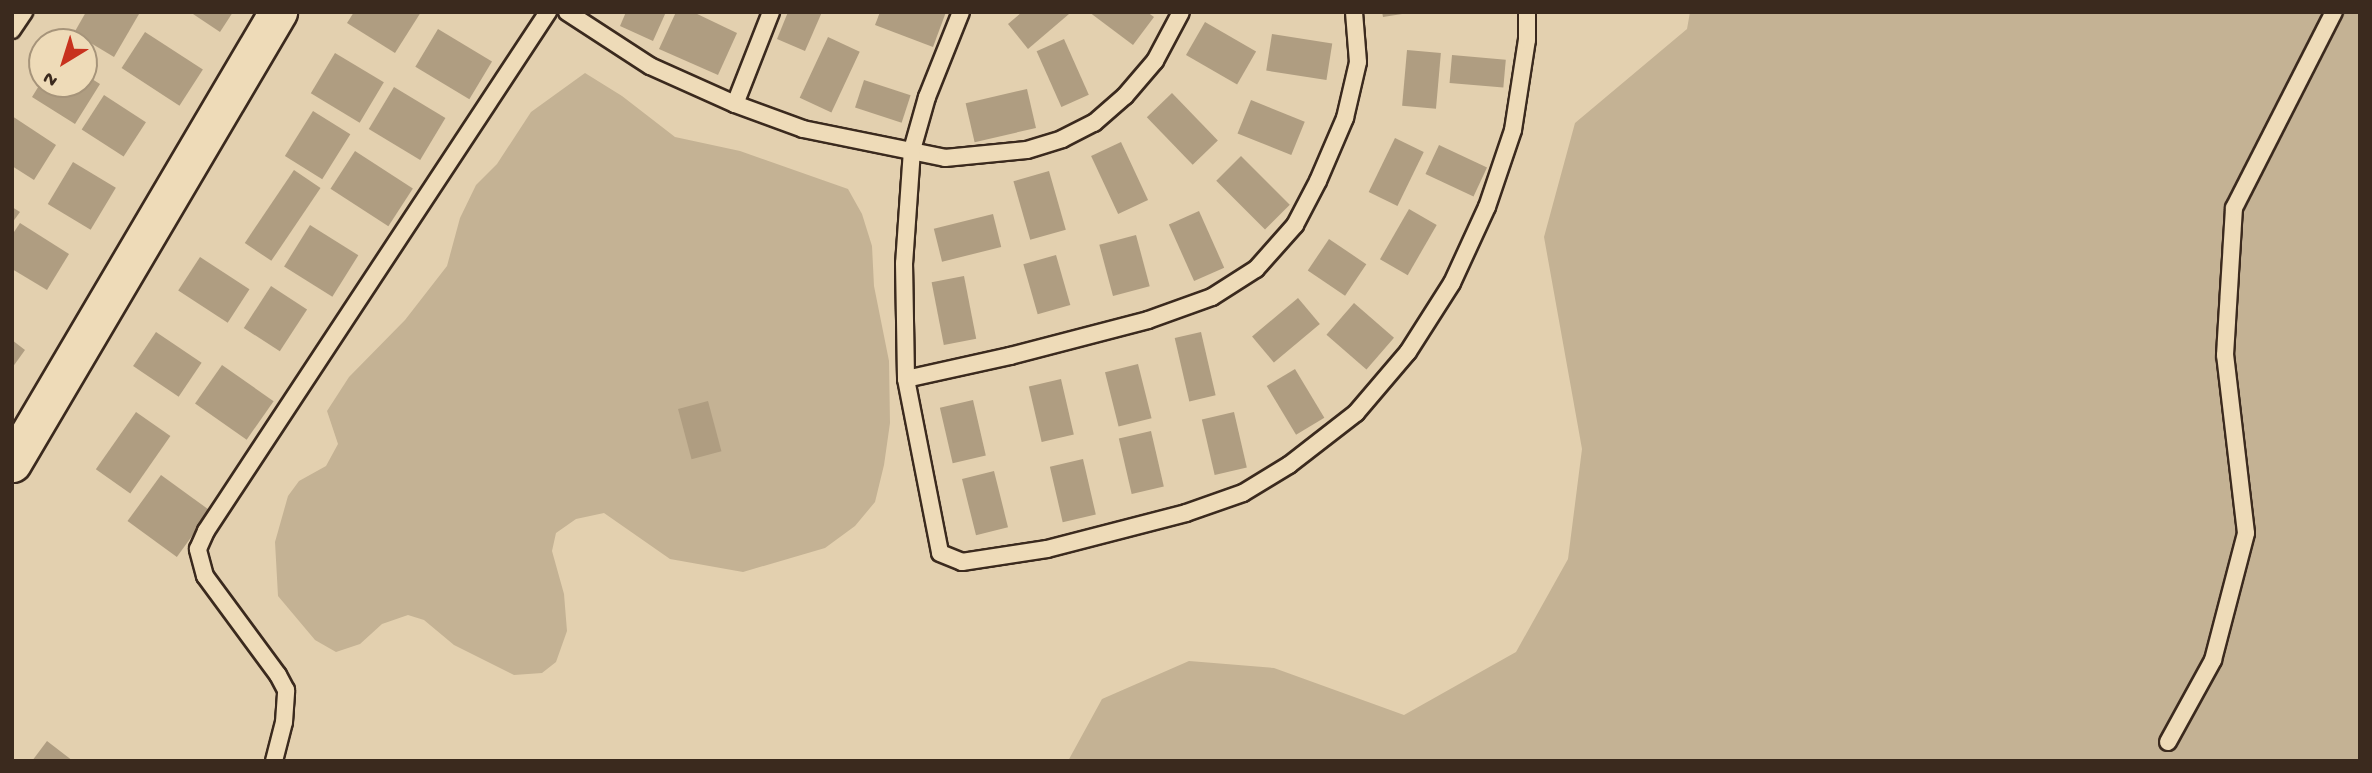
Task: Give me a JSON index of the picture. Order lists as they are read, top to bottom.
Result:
{
  "north": "bottom left"
}
